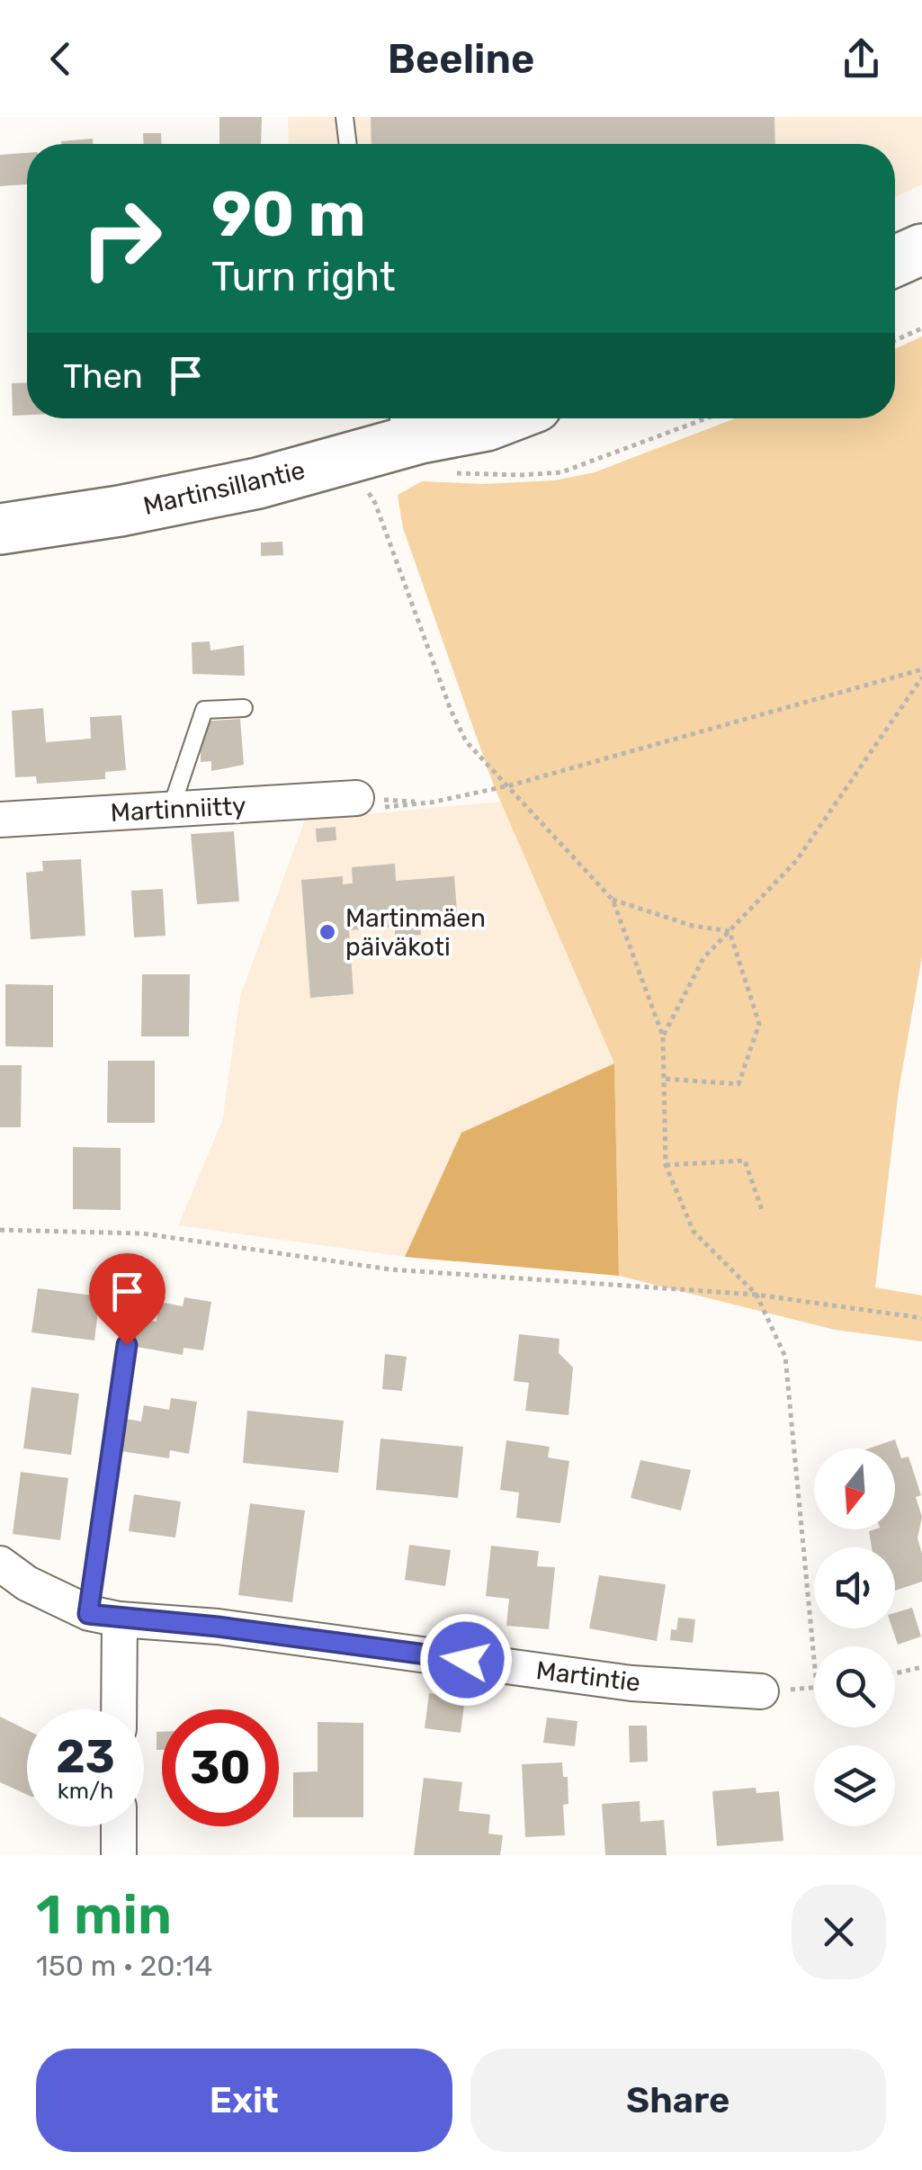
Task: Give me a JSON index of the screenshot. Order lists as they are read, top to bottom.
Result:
{
  "streets": {
    "main road": ["Martinsillantie"],
    "street": ["Martinniitty", "Martintie"]
  },
  "places": ["Martinmäen päiväkoti"],
  "north": "bottom",
  "page": {
    "header": "Beeline",
    "turn": ["90 m", "Turn right"],
    "then": "Then",
    "speed": "23 km/h",
    "limit": "30",
    "heading": ["1 min", "150 m · 20:14"],
    "buttons": ["Exit", "Share"]
  }
}
